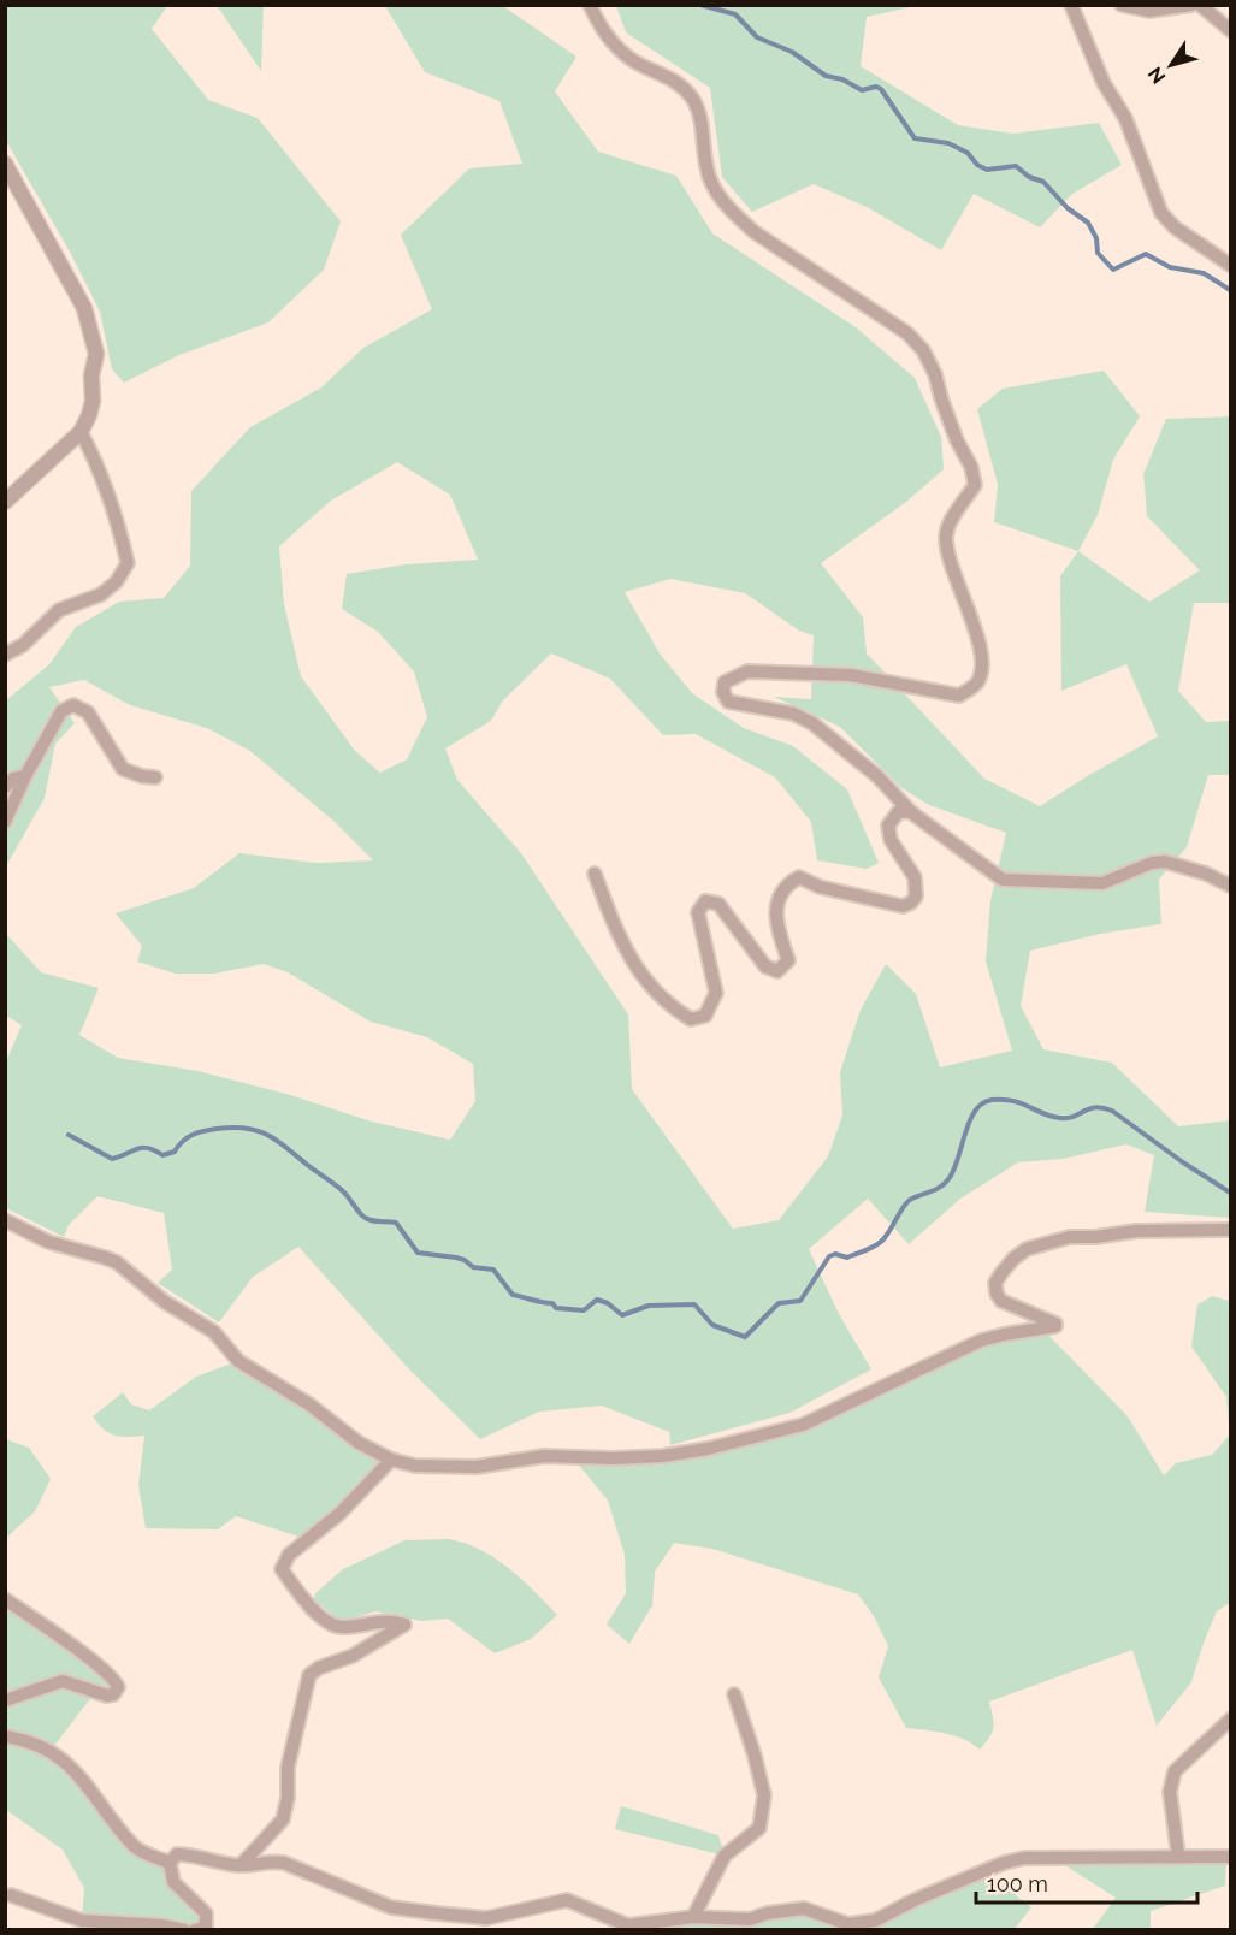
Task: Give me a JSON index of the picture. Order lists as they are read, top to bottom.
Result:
{
  "scale_bar": "100 m",
  "north": "bottom left"
}
